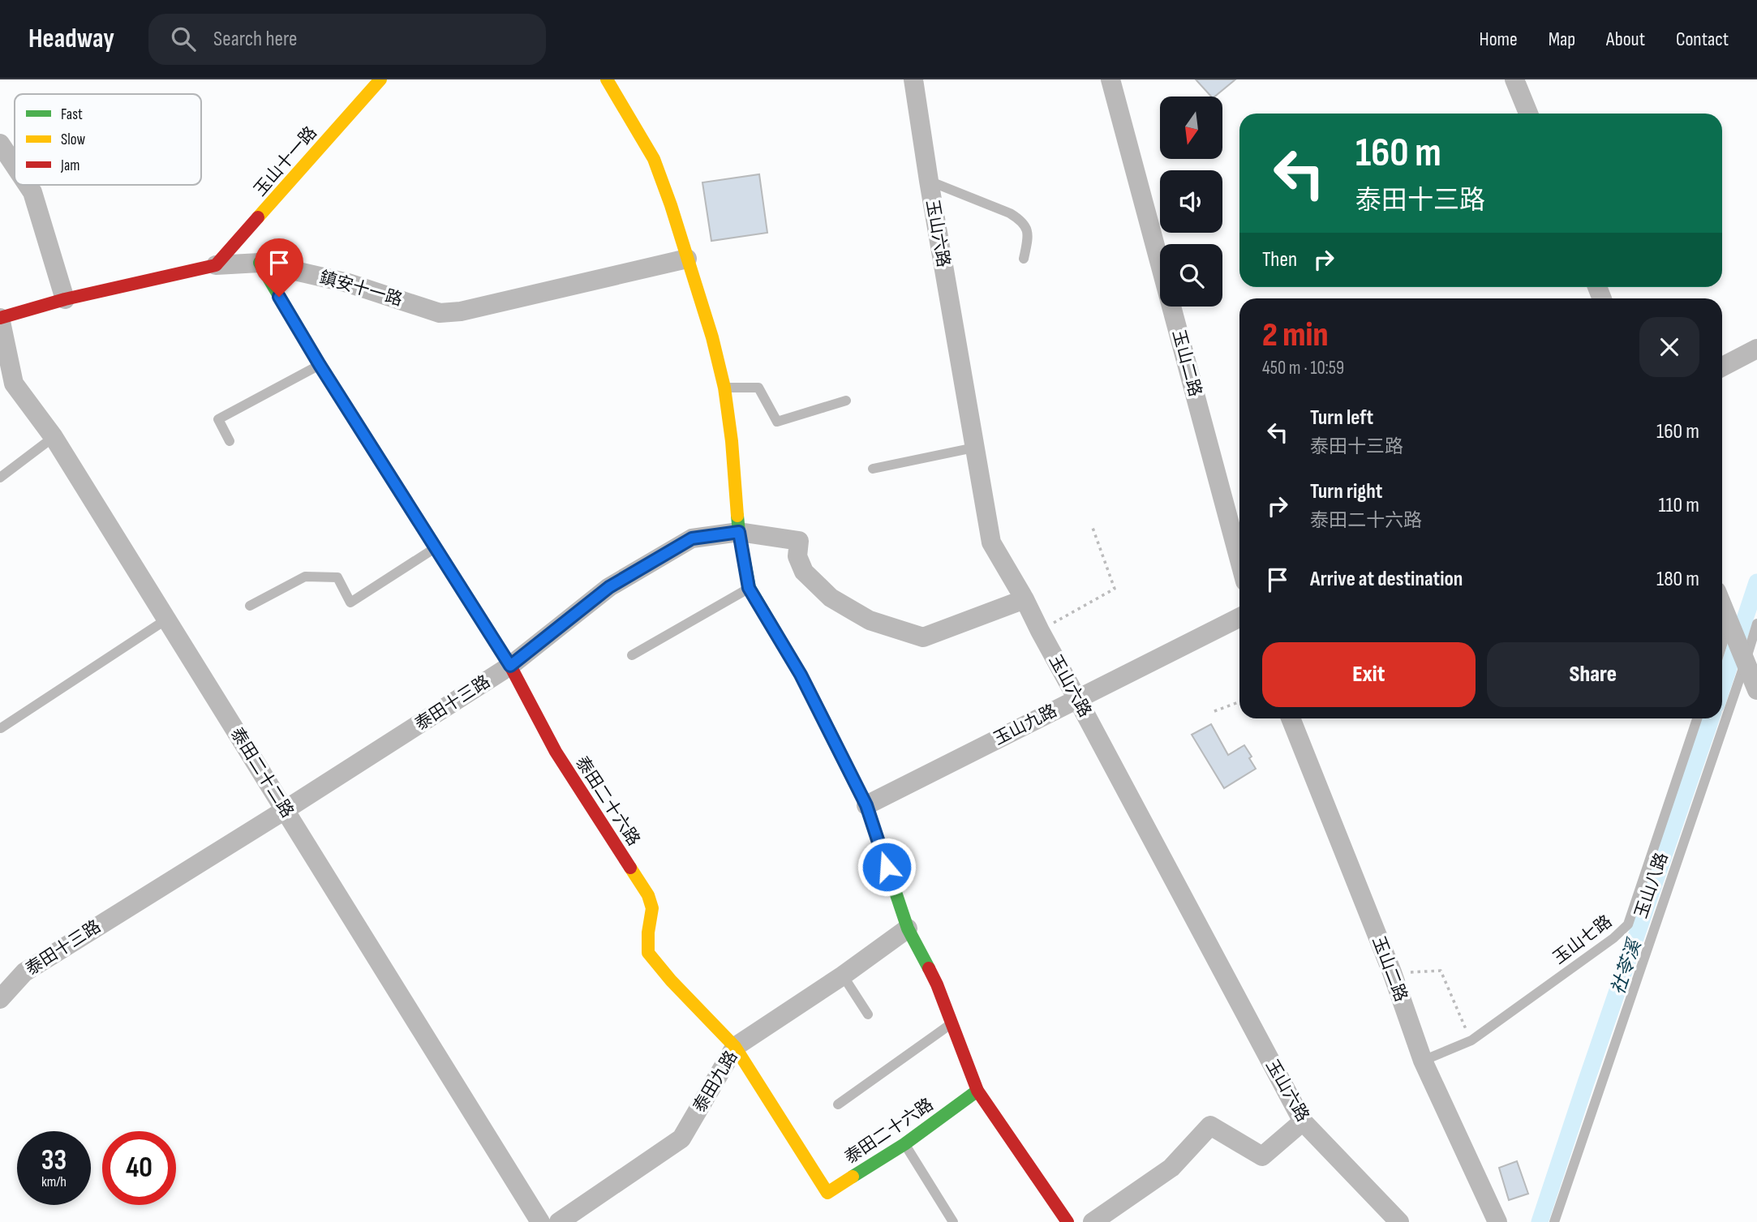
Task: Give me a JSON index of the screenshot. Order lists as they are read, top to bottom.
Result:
{
  "streets": {
    "street": [
      "玉山十一路",
      "玉山六路",
      "鎮安十一路",
      "玉山二路",
      "泰田十三路",
      "玉山九路",
      "泰田二十二路",
      "泰田二十六路",
      "泰田九路"
    ],
    "lane": ["玉山八路", "玉山七路"]
  },
  "crossings": [
    ["玉山十一路", "鎮安十一路"],
    ["玉山六路", "泰田十三路"],
    ["玉山六路", "玉山九路"],
    ["鎮安十一路", "泰田二十二路"],
    ["鎮安十一路", "泰田二十六路"],
    ["玉山二路", "玉山七路"],
    ["泰田十三路", "泰田二十二路"],
    ["泰田十三路", "泰田二十六路"],
    ["泰田二十六路", "泰田九路"]
  ],
  "water": ["社苓溪"],
  "legend": ["Fast", "Slow", "Jam"],
  "north": "bottom",
  "page": {
    "header": "Headway",
    "search": "Search here",
    "nav": [
      "Home",
      "Map",
      "About",
      "Contact"
    ],
    "turn": ["160 m", "泰田十三路"],
    "then": "Then",
    "heading": ["2 min", "450 m · 10:59"],
    "list": [
      {
        "name": "Turn left",
        "note": "泰田十三路",
        "value": "160 m"
      },
      {
        "name": "Turn right",
        "note": "泰田二十六路",
        "value": "110 m"
      },
      {
        "name": "Arrive at destination",
        "value": "180 m"
      }
    ],
    "buttons": ["Exit", "Share"],
    "speed": "33 km/h",
    "limit": "40"
  }
}
